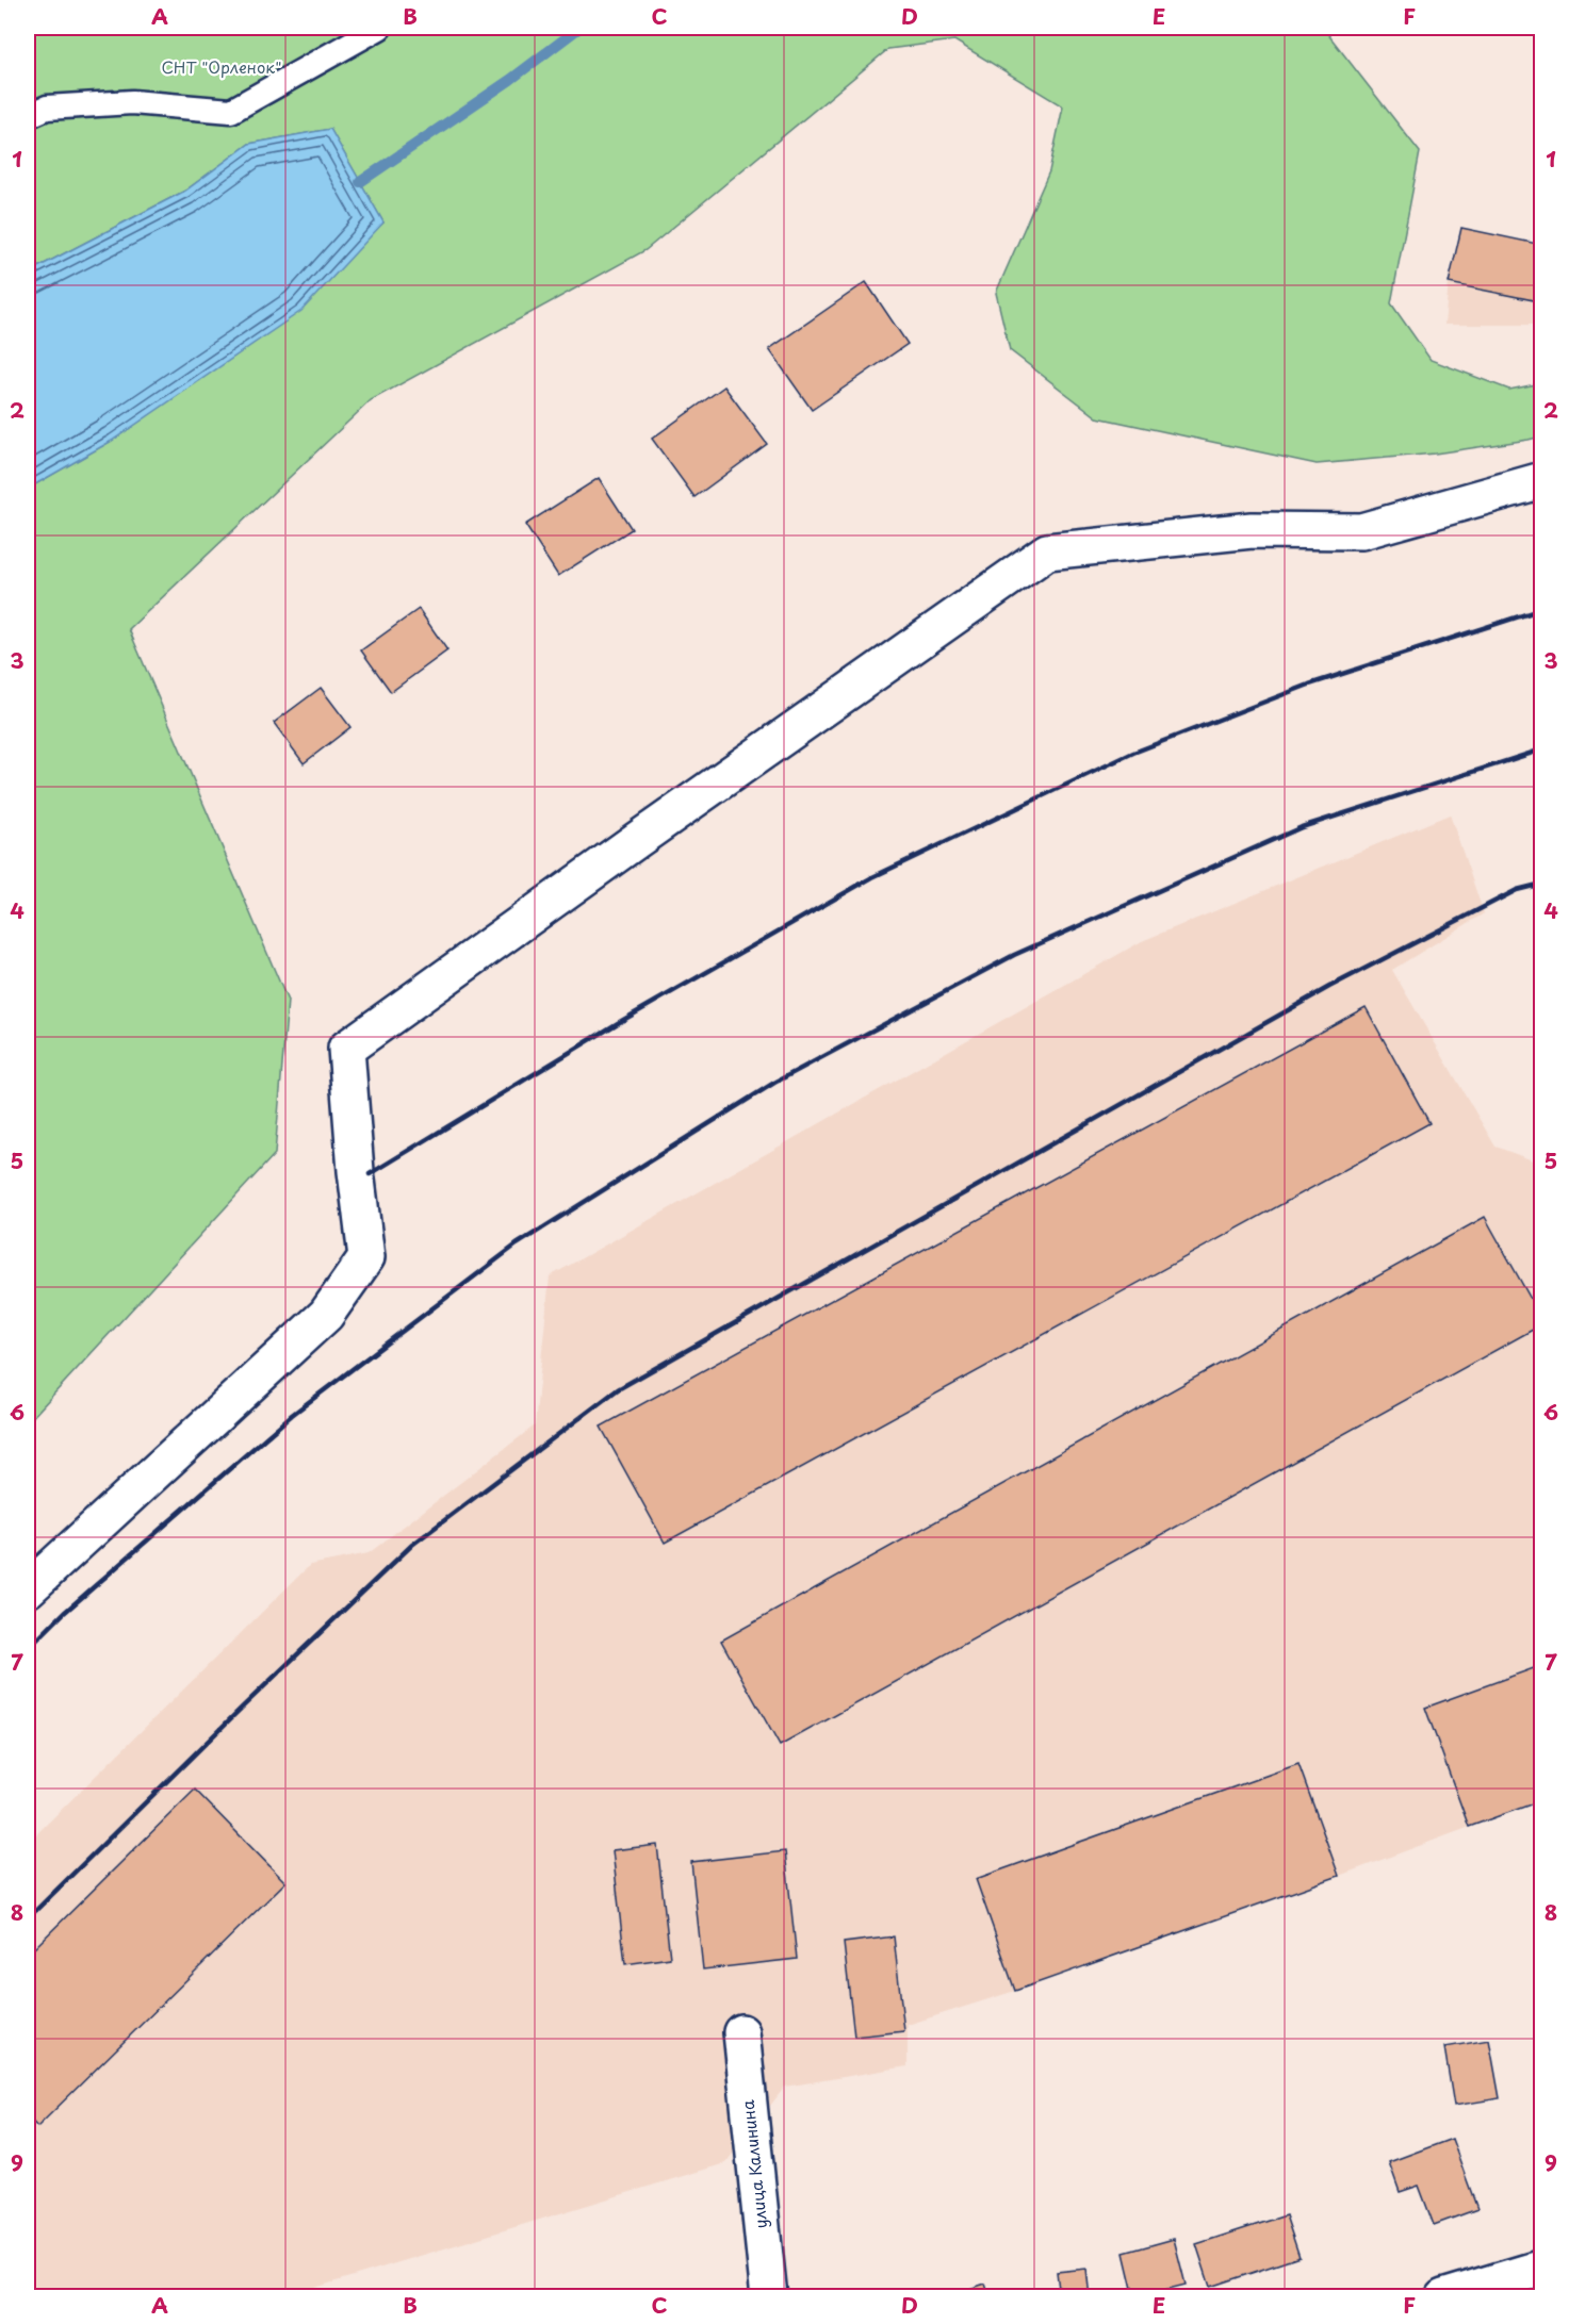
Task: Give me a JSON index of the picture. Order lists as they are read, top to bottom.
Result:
{
  "streets": {
    "street": ["улица Калинина"]
  },
  "parks": ["СНТ \"Орленок\""],
  "grid": {
    "columns": [
      "A",
      "B",
      "C",
      "D",
      "E",
      "F"
    ],
    "rows": [
      "1",
      "2",
      "3",
      "4",
      "5",
      "6",
      "7",
      "8",
      "9"
    ]
  }
}
